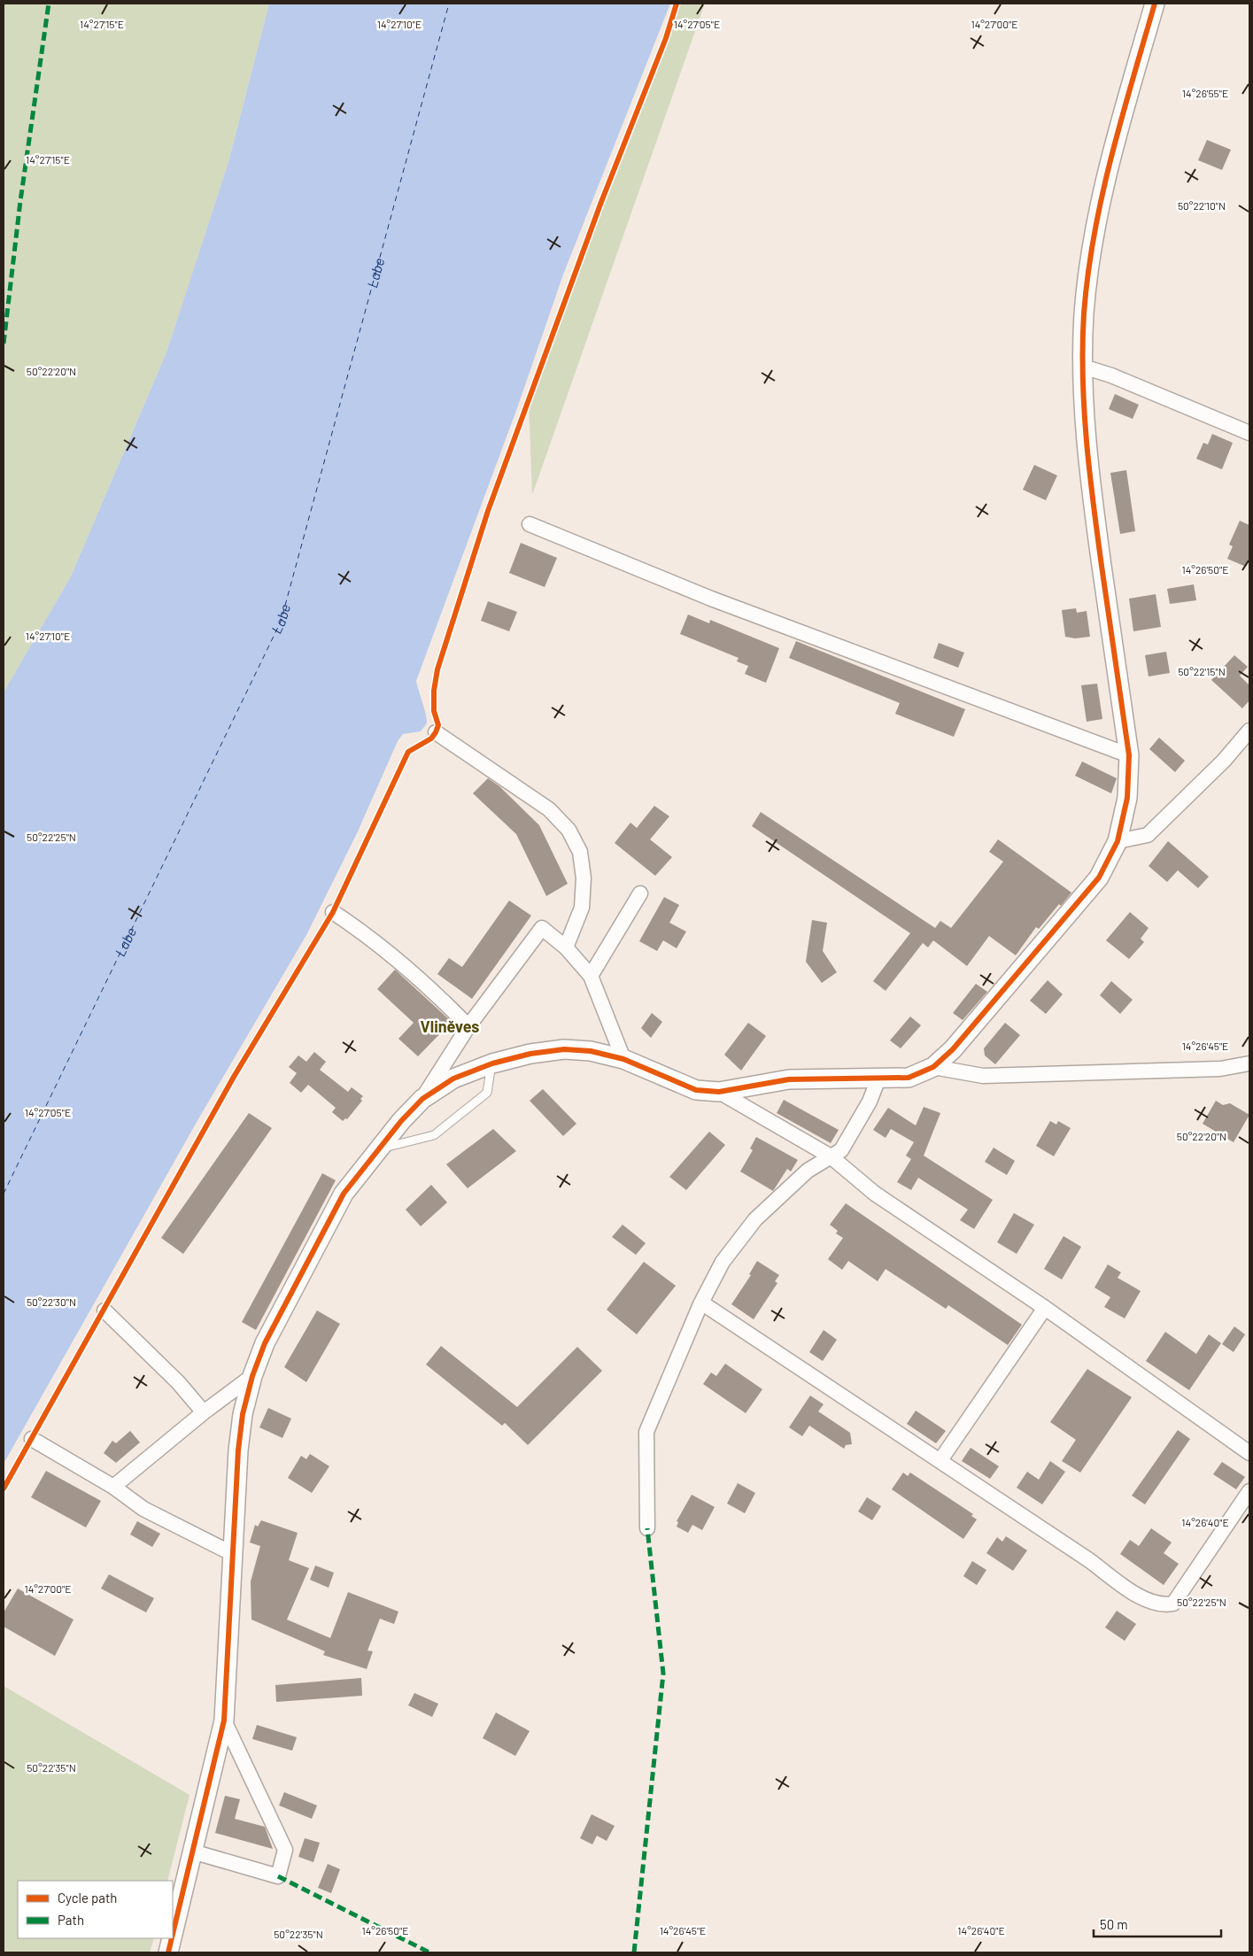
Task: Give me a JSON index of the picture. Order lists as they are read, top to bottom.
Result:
{
  "districts": ["Vliněves"],
  "water": ["Labe"],
  "legend": ["Cycle path", "Path"],
  "scale_bar": "50 m",
  "coordinates": [
    "14°27'15\"E",
    "14°27'10\"E",
    "14°27'05\"E",
    "14°27'00\"E",
    "14°26'55\"E",
    "50°22'10\"N",
    "50°22'20\"N",
    "14°26'50\"E",
    "50°22'15\"N",
    "50°22'25\"N",
    "14°26'45\"E",
    "50°22'30\"N",
    "14°26'40\"E",
    "50°22'35\"N"
  ]
}
